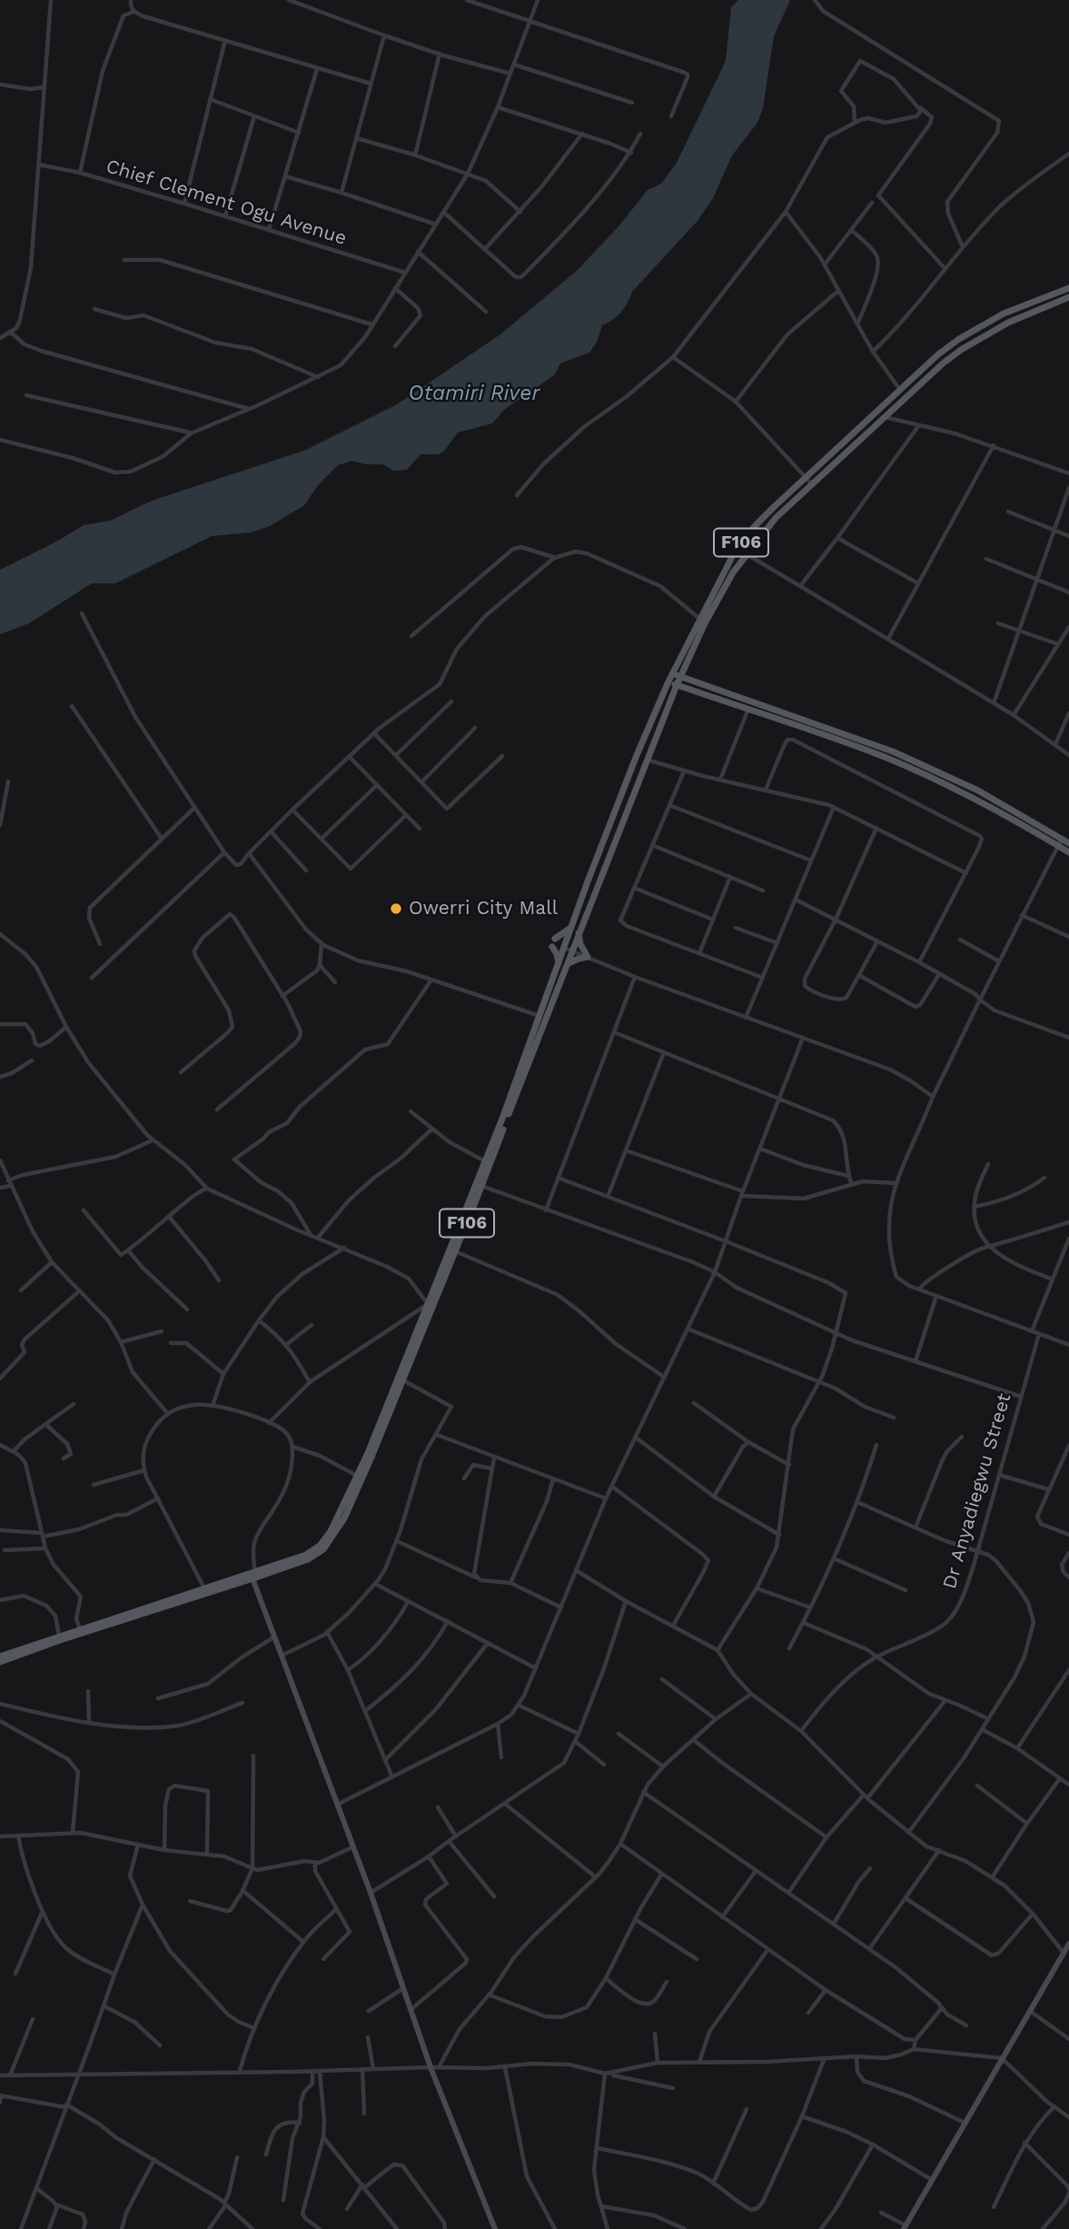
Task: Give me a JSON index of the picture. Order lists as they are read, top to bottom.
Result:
{
  "streets": {
    "main road": ["F106"],
    "street": ["Chief Clement Ogu Avenue", "Dr Anyadiegwu Street"]
  },
  "water": ["Otamiri River"],
  "places": ["Owerri City Mall"]
}
